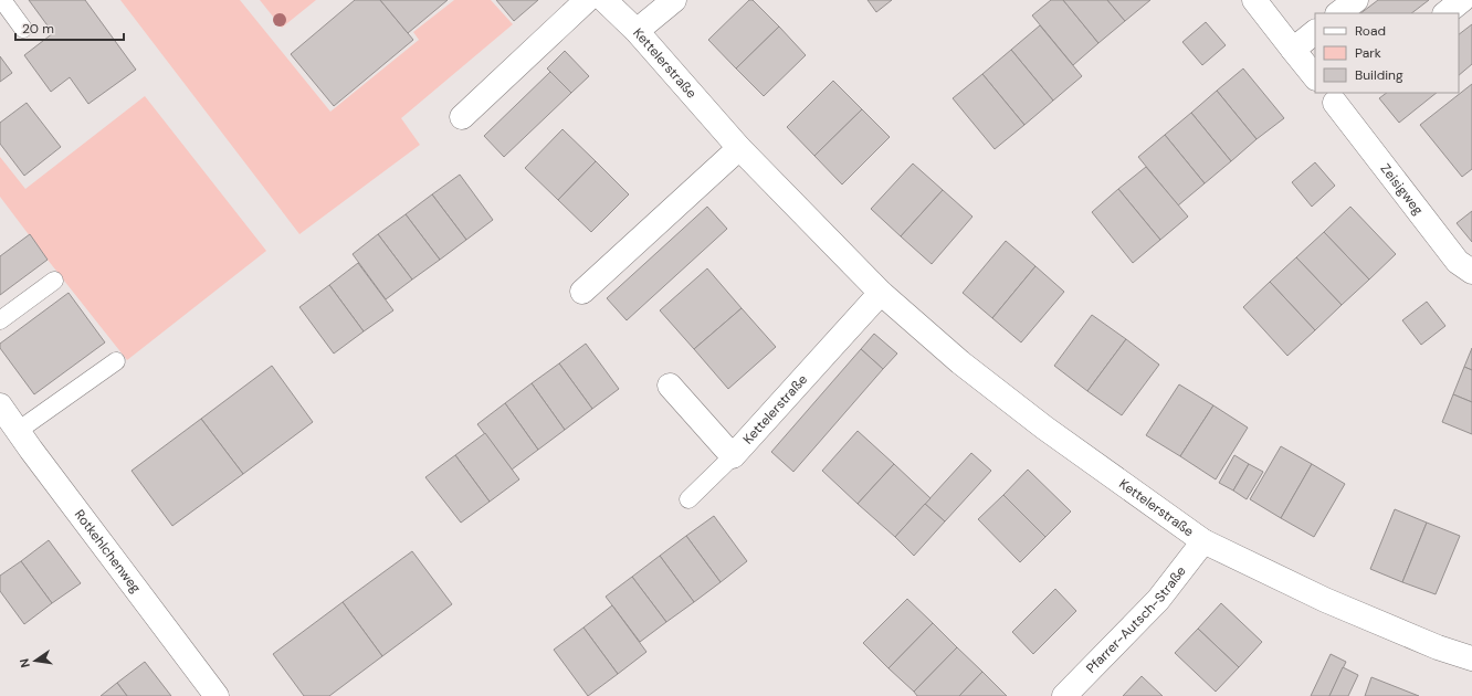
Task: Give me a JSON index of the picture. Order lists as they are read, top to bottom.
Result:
{
  "streets": {
    "street": [
      "Kettelerstraße",
      "Zeisigweg",
      "Rotkehlchenweg",
      "Pfarrer-Autsch-Straße"
    ]
  },
  "crossings": [
    ["Kettelerstraße", "Pfarrer-Autsch-Straße"]
  ],
  "legend": ["Road", "Park", "Building"],
  "scale_bar": "20 m",
  "north": "left"
}
